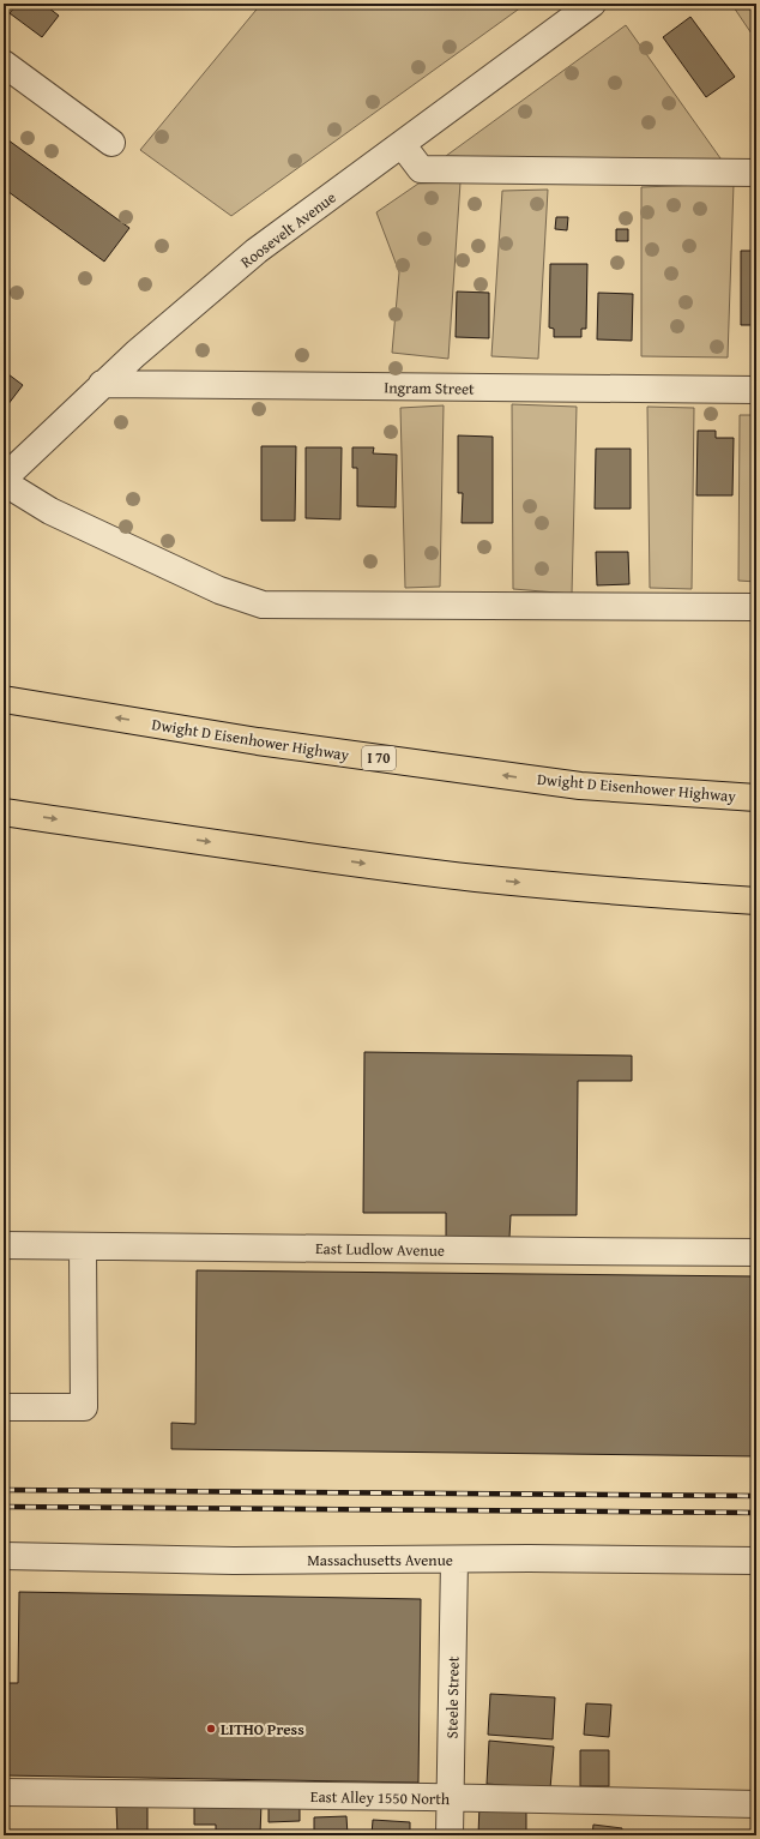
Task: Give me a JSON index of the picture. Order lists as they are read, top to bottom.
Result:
{
  "streets": {
    "highway": ["Dwight D Eisenhower Highway", "I 70"],
    "street": [
      "Roosevelt Avenue",
      "Ingram Street",
      "East Ludlow Avenue",
      "Massachusetts Avenue",
      "Steele Street",
      "East Alley 1550 North"
    ]
  },
  "crossings": [
    ["Roosevelt Avenue", "Ingram Street"],
    ["Massachusetts Avenue", "Steele Street"],
    ["Steele Street", "East Alley 1550 North"]
  ],
  "places": ["LITHO Press"]
}
